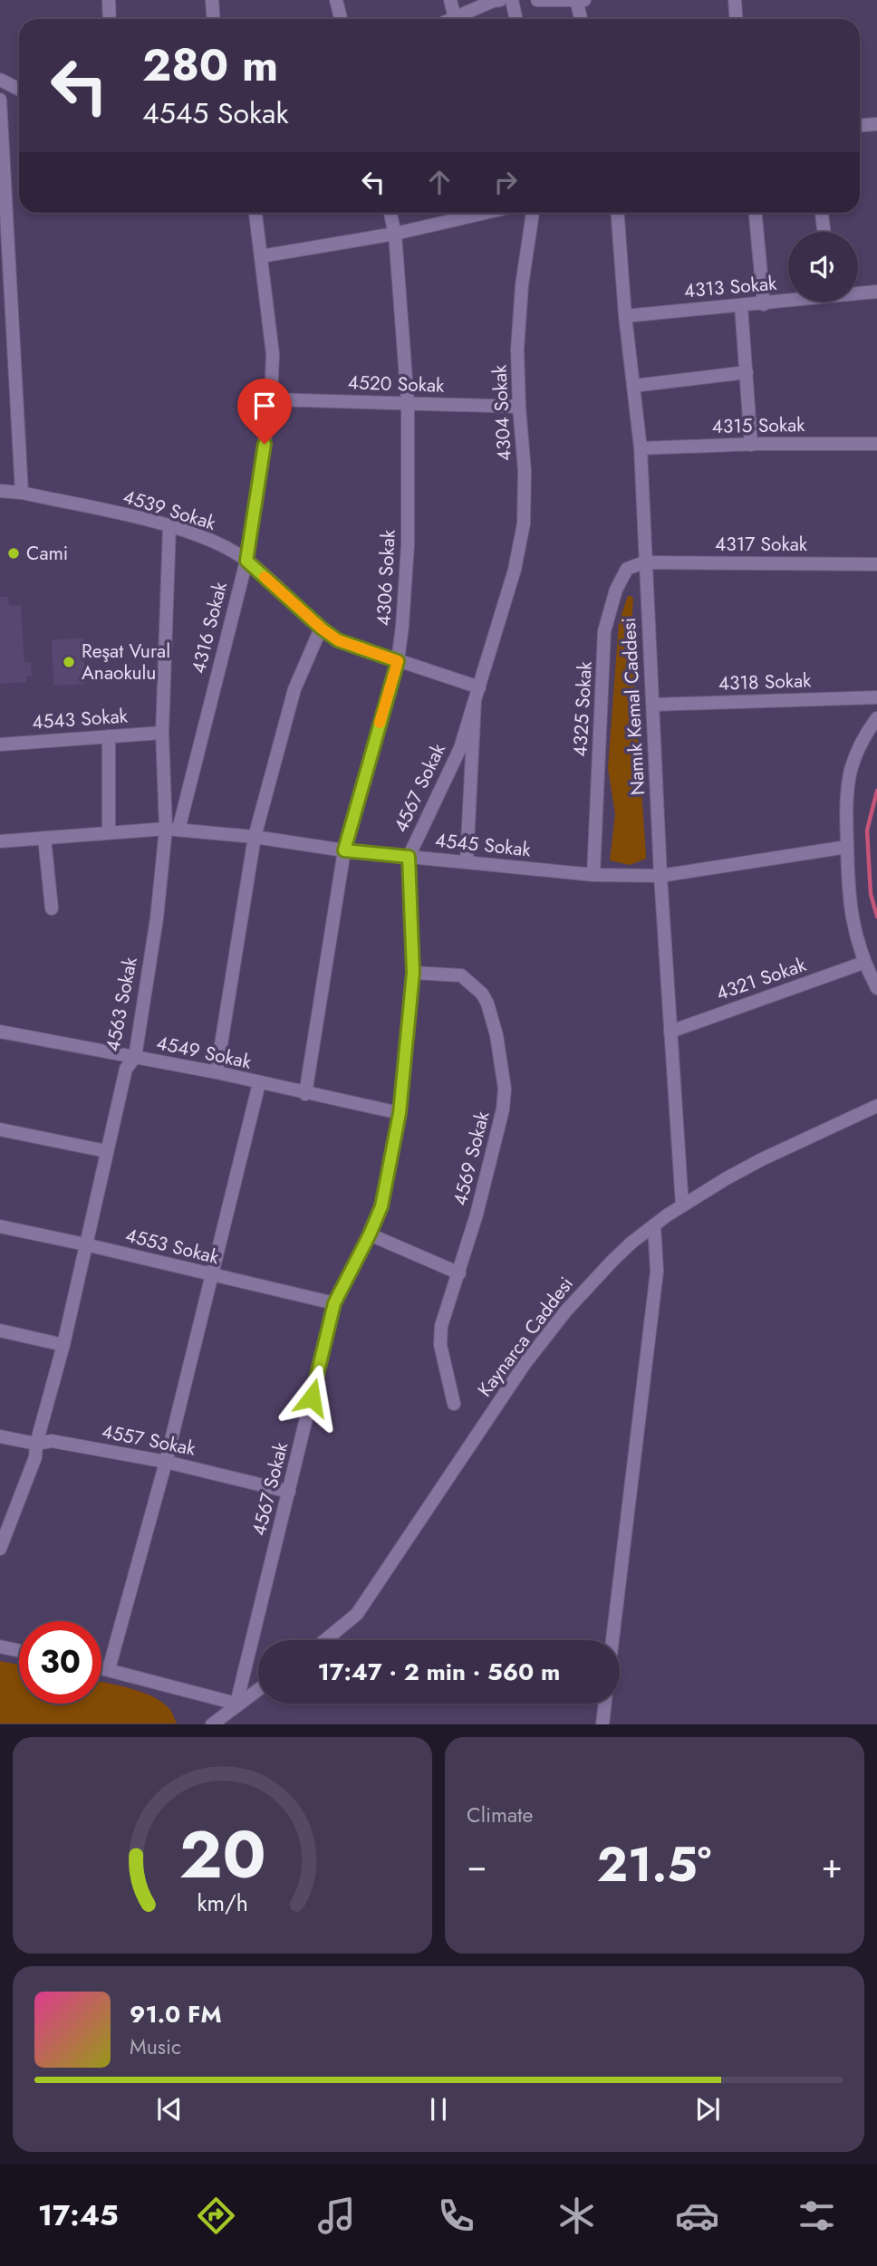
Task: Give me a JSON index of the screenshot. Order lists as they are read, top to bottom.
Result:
{
  "streets": {
    "street": [
      "4313 Sokak",
      "4520 Sokak",
      "4304 Sokak",
      "4315 Sokak",
      "4539 Sokak",
      "4317 Sokak",
      "4306 Sokak",
      "4316 Sokak",
      "4318 Sokak",
      "Namık Kemal Caddesi",
      "4325 Sokak",
      "4543 Sokak",
      "4567 Sokak",
      "4545 Sokak",
      "4321 Sokak",
      "4563 Sokak",
      "4549 Sokak",
      "4569 Sokak",
      "4553 Sokak",
      "Kaynarca Caddesi",
      "4557 Sokak"
    ]
  },
  "crossings": [
    ["4313 Sokak", "Namık Kemal Caddesi"],
    ["4520 Sokak", "4304 Sokak"],
    ["4520 Sokak", "4306 Sokak"],
    ["4520 Sokak", "4316 Sokak"],
    ["4304 Sokak", "4539 Sokak"],
    ["4304 Sokak", "4567 Sokak"],
    ["4315 Sokak", "Namık Kemal Caddesi"],
    ["4539 Sokak", "4306 Sokak"],
    ["4539 Sokak", "4316 Sokak"],
    ["4539 Sokak", "4567 Sokak"],
    ["4539 Sokak", "4563 Sokak"],
    ["4317 Sokak", "Namık Kemal Caddesi"],
    ["4317 Sokak", "4325 Sokak"],
    ["4306 Sokak", "4545 Sokak"],
    ["4306 Sokak", "4549 Sokak"],
    ["4316 Sokak", "4545 Sokak"],
    ["4316 Sokak", "4563 Sokak"],
    ["4318 Sokak", "Namık Kemal Caddesi"],
    ["Namık Kemal Caddesi", "4325 Sokak"],
    ["Namık Kemal Caddesi", "4545 Sokak"],
    ["Namık Kemal Caddesi", "4321 Sokak"],
    ["Namık Kemal Caddesi", "Kaynarca Caddesi"],
    ["4325 Sokak", "4545 Sokak"],
    ["4543 Sokak", "4563 Sokak"],
    ["4567 Sokak", "4545 Sokak"],
    ["4567 Sokak", "4549 Sokak"],
    ["4567 Sokak", "4569 Sokak"],
    ["4567 Sokak", "4553 Sokak"],
    ["4567 Sokak", "4557 Sokak"],
    ["4545 Sokak", "4563 Sokak"],
    ["4563 Sokak", "4549 Sokak"],
    ["4563 Sokak", "4553 Sokak"],
    ["4563 Sokak", "4557 Sokak"]
  ],
  "places": ["Cami", "Reşat Vural Anaokulu"],
  "page": {
    "turn": ["280 m", "4545 Sokak"],
    "limit": "30",
    "trip": "17:47 · 2 min · 560 m",
    "tile": "Climate",
    "heat": ["−", "21.5°", "+"],
    "song": ["91.0 FM", "Music"],
    "tabs": "17:45",
    "gauge": ["20", "km/h"]
  }
}
